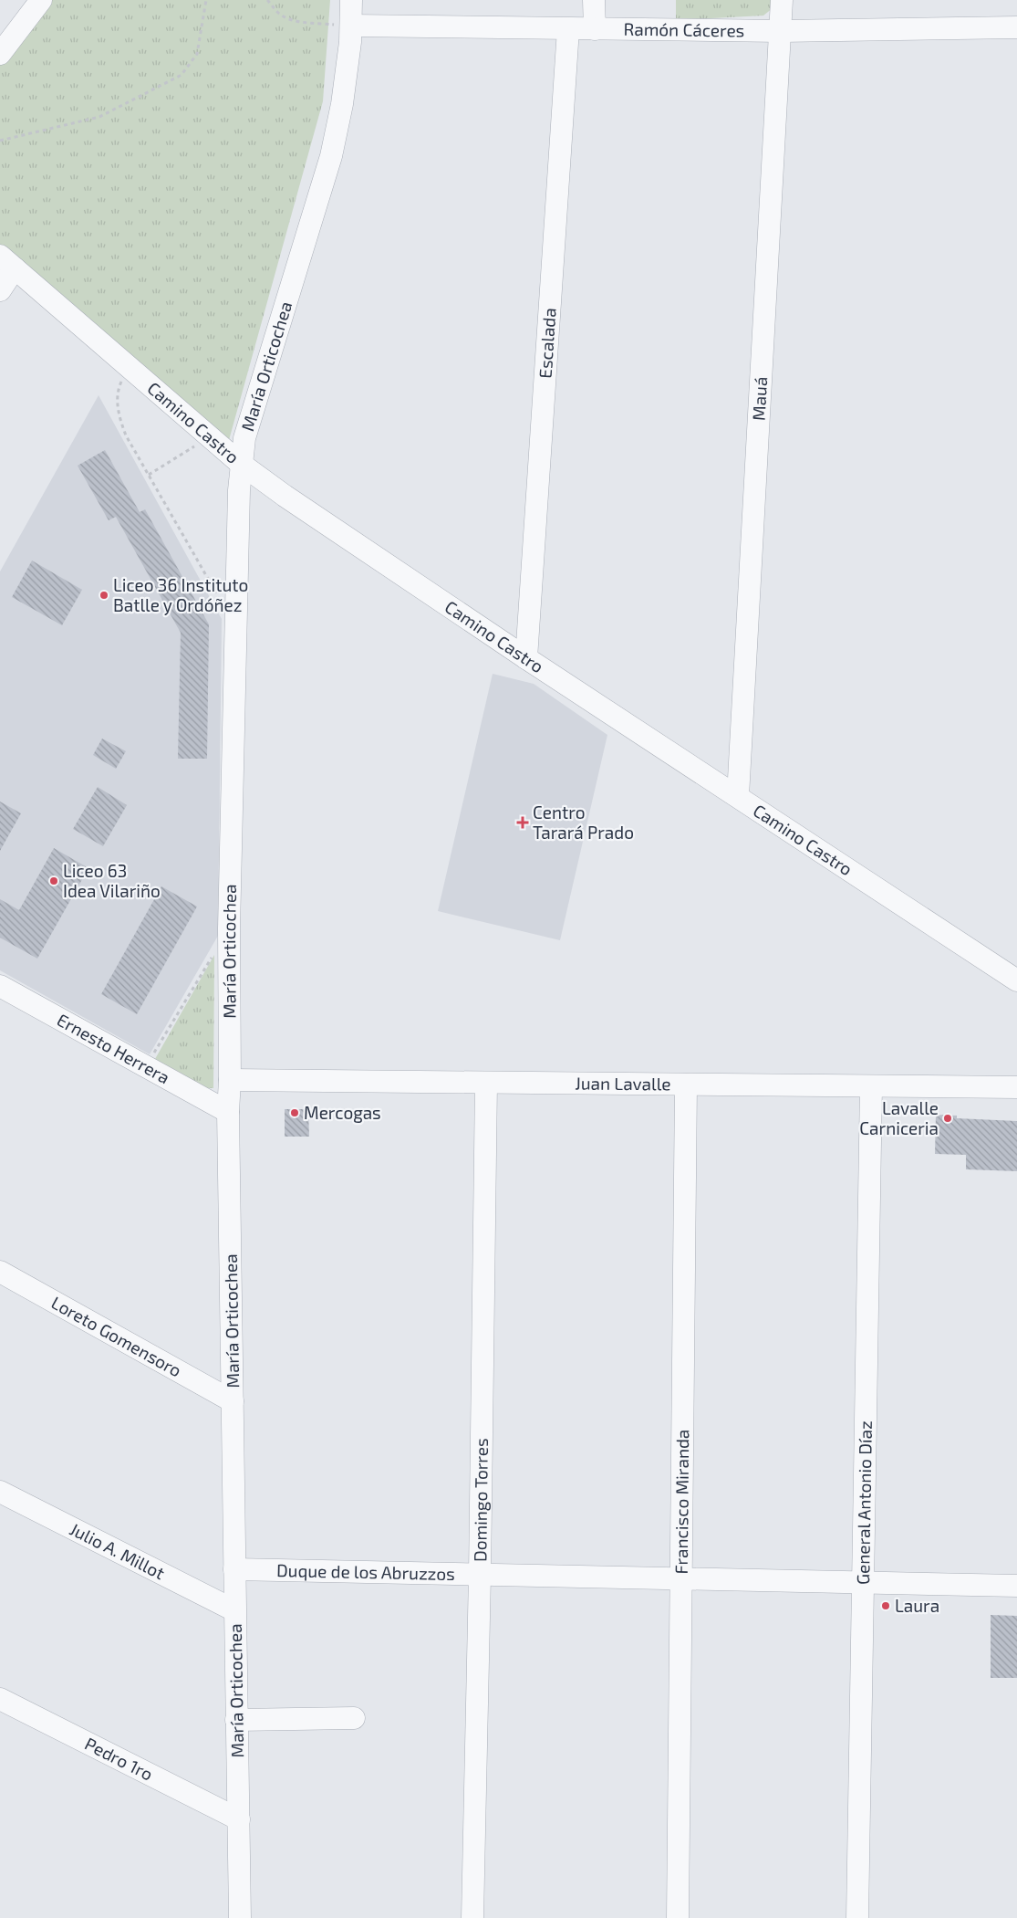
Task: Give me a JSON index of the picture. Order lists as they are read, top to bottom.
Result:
{
  "streets": {
    "street": [
      "Ramón Cáceres",
      "Escalada",
      "María Orticochea",
      "Mauá",
      "Camino Castro",
      "Ernesto Herrera",
      "Juan Lavalle",
      "Loreto Gomensoro",
      "Domingo Torres",
      "Francisco Miranda",
      "General Antonio Díaz",
      "Julio A. Millot",
      "Duque de los Abruzzos",
      "Pedro 1ro"
    ]
  },
  "crossings": [
    ["Ramón Cáceres", "Escalada"],
    ["Ramón Cáceres", "María Orticochea"],
    ["Ramón Cáceres", "Mauá"],
    ["Escalada", "Camino Castro"],
    ["María Orticochea", "Camino Castro"],
    ["María Orticochea", "Ernesto Herrera"],
    ["María Orticochea", "Juan Lavalle"],
    ["María Orticochea", "Loreto Gomensoro"],
    ["María Orticochea", "Julio A. Millot"],
    ["María Orticochea", "Duque de los Abruzzos"],
    ["María Orticochea", "Pedro 1ro"],
    ["Mauá", "Camino Castro"],
    ["Juan Lavalle", "Domingo Torres"],
    ["Juan Lavalle", "Francisco Miranda"],
    ["Juan Lavalle", "General Antonio Díaz"],
    ["Domingo Torres", "Duque de los Abruzzos"],
    ["Francisco Miranda", "Duque de los Abruzzos"],
    ["General Antonio Díaz", "Duque de los Abruzzos"]
  ],
  "places": {
    "other": [
      "Liceo 36 Instituto Batlle y Ordóñez",
      "Liceo 63 Idea Vilariño",
      "Mercogas",
      "Lavalle Carniceria",
      "Laura"
    ],
    "health": ["Centro Tarará Prado"]
  }
}
